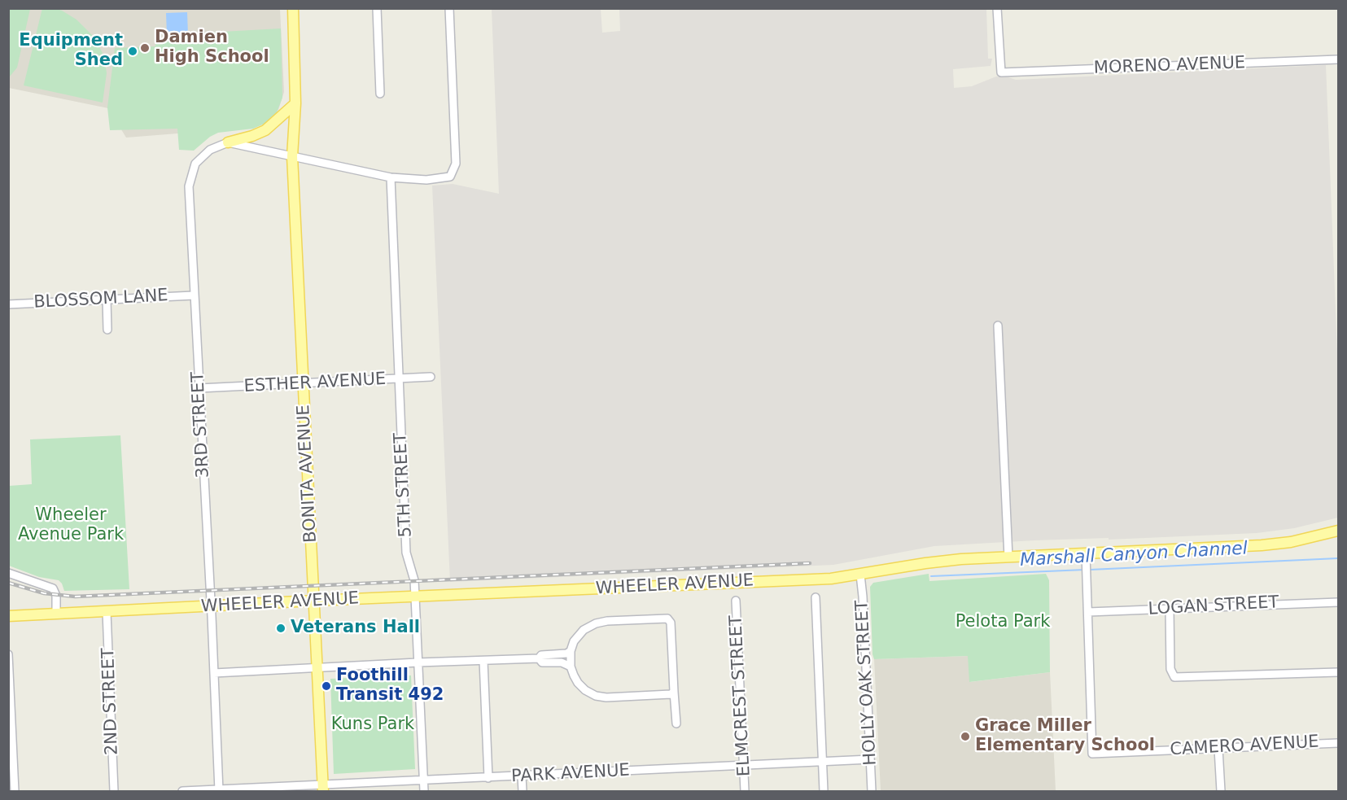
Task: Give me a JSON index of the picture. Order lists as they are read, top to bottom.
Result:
{
  "streets": {
    "main road": ["BONITA AVENUE", "WHEELER AVENUE"],
    "street": [
      "MORENO AVENUE",
      "BLOSSOM LANE",
      "ESTHER AVENUE",
      "3RD STREET",
      "5TH STREET",
      "LOGAN STREET",
      "HOLLY OAK STREET",
      "ELMCREST STREET",
      "2ND STREET",
      "CAMERO AVENUE",
      "PARK AVENUE"
    ]
  },
  "crossings": [
    ["BLOSSOM LANE", "3RD STREET"],
    ["ESTHER AVENUE", "3RD STREET"],
    ["ESTHER AVENUE", "BONITA AVENUE"],
    ["ESTHER AVENUE", "5TH STREET"],
    ["3RD STREET", "WHEELER AVENUE"],
    ["3RD STREET", "PARK AVENUE"],
    ["BONITA AVENUE", "WHEELER AVENUE"],
    ["BONITA AVENUE", "PARK AVENUE"],
    ["5TH STREET", "WHEELER AVENUE"],
    ["5TH STREET", "PARK AVENUE"],
    ["WHEELER AVENUE", "HOLLY OAK STREET"],
    ["WHEELER AVENUE", "2ND STREET"],
    ["LOGAN STREET", "CAMERO AVENUE"],
    ["HOLLY OAK STREET", "PARK AVENUE"],
    ["ELMCREST STREET", "PARK AVENUE"]
  ],
  "water": ["Marshall Canyon Channel"],
  "parks": ["Wheeler Avenue Park", "Pelota Park", "Kuns Park"],
  "places": [
    "Damien High School",
    "Equipment Shed",
    "Veterans Hall",
    "Foothill Transit 492",
    "Grace Miller Elementary School"
  ]
}
